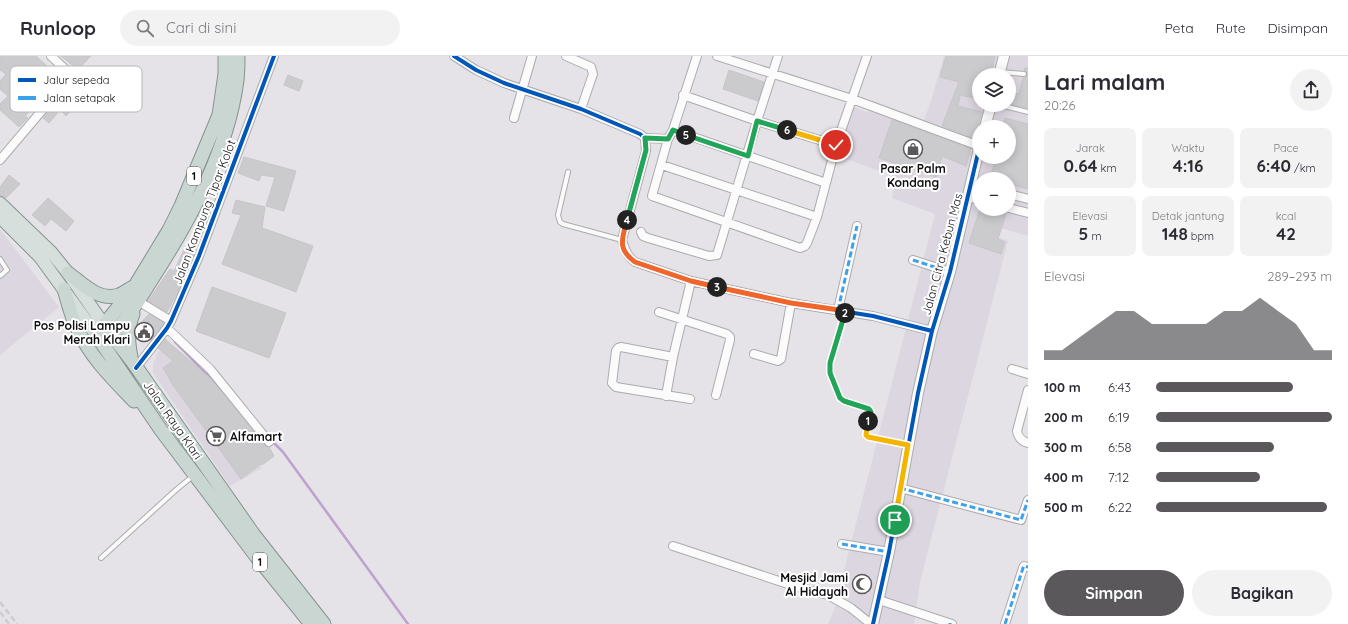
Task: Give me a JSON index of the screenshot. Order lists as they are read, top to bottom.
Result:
{
  "streets": {
    "highway": ["1", "Jalan Raya Klari"],
    "street": ["Jalan Kampung Tipar Kolot", "Jalan Citra Kebun Mas"]
  },
  "crossings": [
    ["1", "Jalan Raya Klari"],
    ["Jalan Kampung Tipar Kolot", "Jalan Raya Klari"]
  ],
  "places": {
    "shop": ["Pasar Palm Kondang"],
    "public building": ["Pos Polisi Lampu Merah Klari"],
    "supermarket": ["Alfamart"],
    "mosque": ["Mesjid Jami Al Hidayah"]
  },
  "legend": ["Jalur sepeda", "Jalan setapak"],
  "page": {
    "header": "Runloop",
    "search": "Cari di sini",
    "nav": ["Peta", "Rute", "Disimpan"],
    "heading": ["Lari malam", "20:26"],
    "map_buttons": ["+", "−"],
    "pins": [
      "6",
      "5",
      "4",
      "3",
      "2",
      "1"
    ],
    "stats": [
      ["Jarak", "0.64 km"],
      ["Waktu", "4:16"],
      ["Pace", "6:40 /km"],
      ["Elevasi", "5 m"],
      ["Detak jantung", "148 bpm"],
      ["kcal", "42"]
    ],
    "chart": ["Elevasi", "289–293 m"],
    "list": [
      {
        "name": "100 m",
        "note": "6:43"
      },
      {
        "name": "200 m",
        "note": "6:19"
      },
      {
        "name": "300 m",
        "note": "6:58"
      },
      {
        "name": "400 m",
        "note": "7:12"
      },
      {
        "name": "500 m",
        "note": "6:22"
      }
    ],
    "buttons": ["Simpan", "Bagikan"]
  }
}
